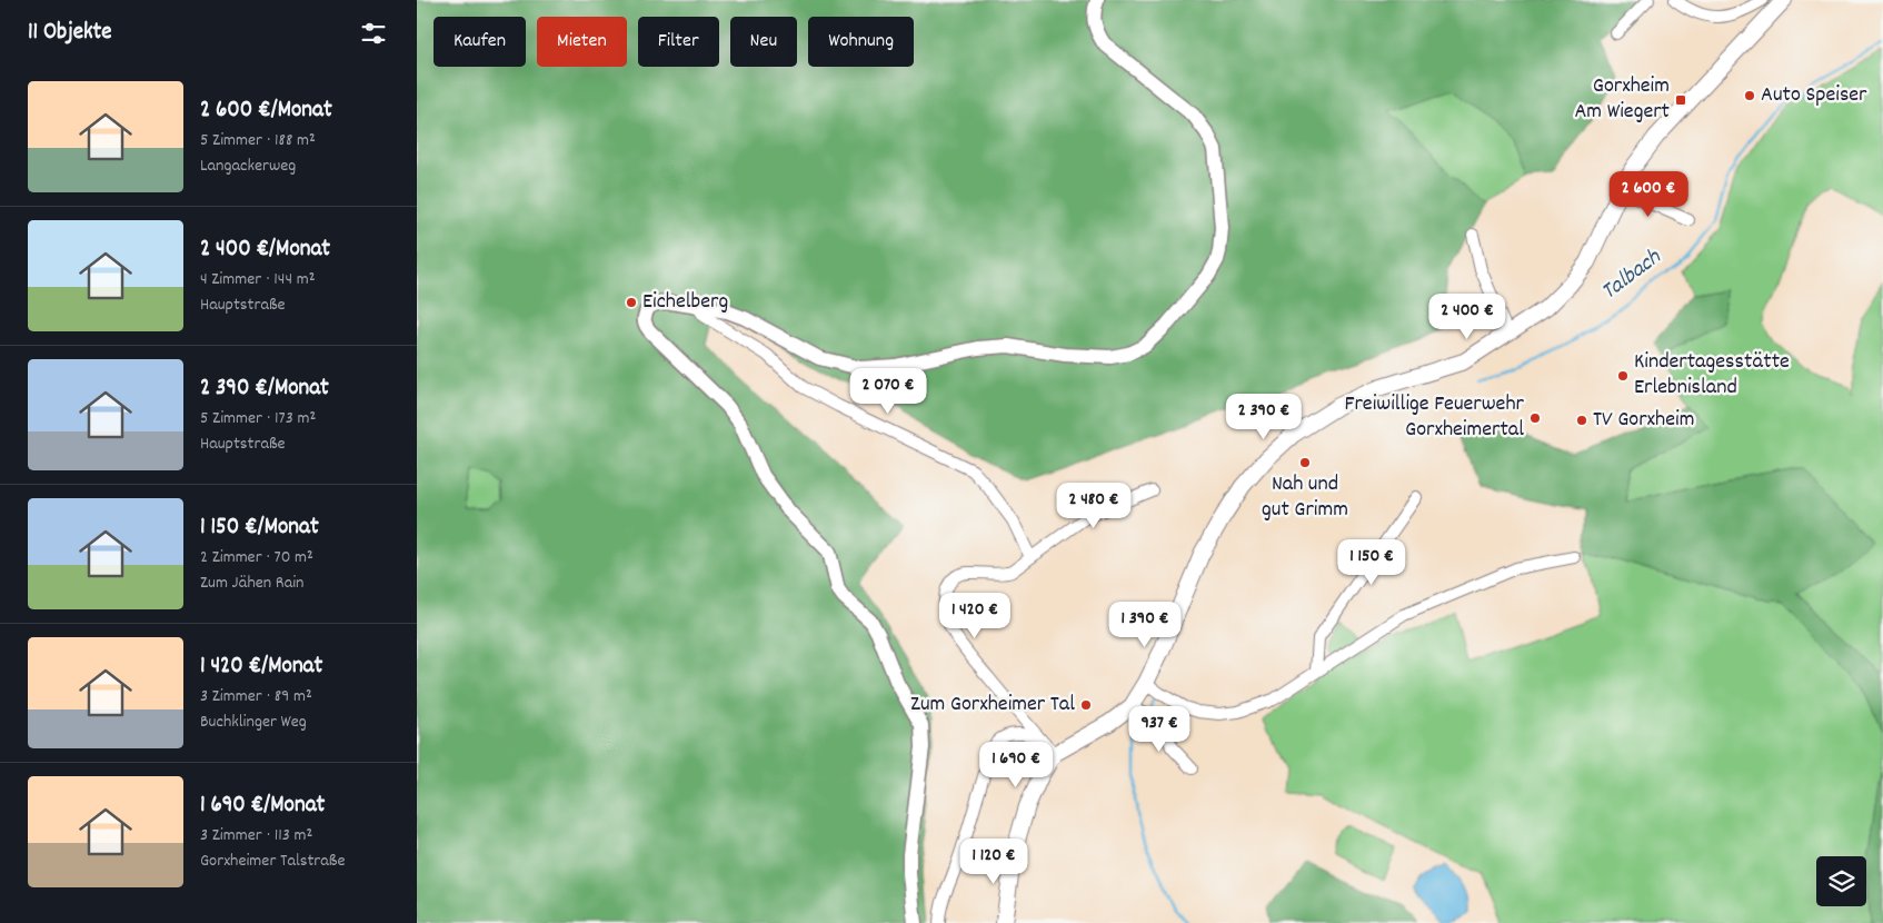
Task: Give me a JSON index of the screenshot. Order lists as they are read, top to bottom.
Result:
{
  "water": ["Talbach"],
  "places": {
    "other": [
      "Auto Speiser",
      "Eichelberg",
      "Kindertagesstätte Erlebnisland",
      "Freiwillige Feuerwehr Gorxheimertal",
      "TV Gorxheim",
      "Nah und gut Grimm",
      "Zum Gorxheimer Tal"
    ],
    "transit": ["Gorxheim Am Wiegert"]
  },
  "page": {
    "heading": "11 Objekte",
    "chip": [
      "Kaufen",
      "Mieten",
      "Filter",
      "Neu",
      "Wohnung"
    ],
    "list": [
      {
        "name": "2 600 €/Monat",
        "note": "5 Zimmer · 188 m² · Langackerweg"
      },
      {
        "name": "2 400 €/Monat",
        "note": "4 Zimmer · 144 m² · Hauptstraße"
      },
      {
        "name": "2 390 €/Monat",
        "note": "5 Zimmer · 173 m² · Hauptstraße"
      },
      {
        "name": "1 150 €/Monat",
        "note": "2 Zimmer · 70 m² · Zum Jähen Rain"
      },
      {
        "name": "1 420 €/Monat",
        "note": "3 Zimmer · 89 m² · Buchklinger Weg"
      },
      {
        "name": "1 690 €/Monat",
        "note": "3 Zimmer · 113 m² · Gorxheimer Talstraße"
      }
    ],
    "price": [
      "2 600 €",
      "2 400 €",
      "2 070 €",
      "2 390 €",
      "2 480 €",
      "1 150 €",
      "1 420 €",
      "1 390 €",
      "937 €",
      "1 690 €",
      "1 120 €"
    ]
  }
}
